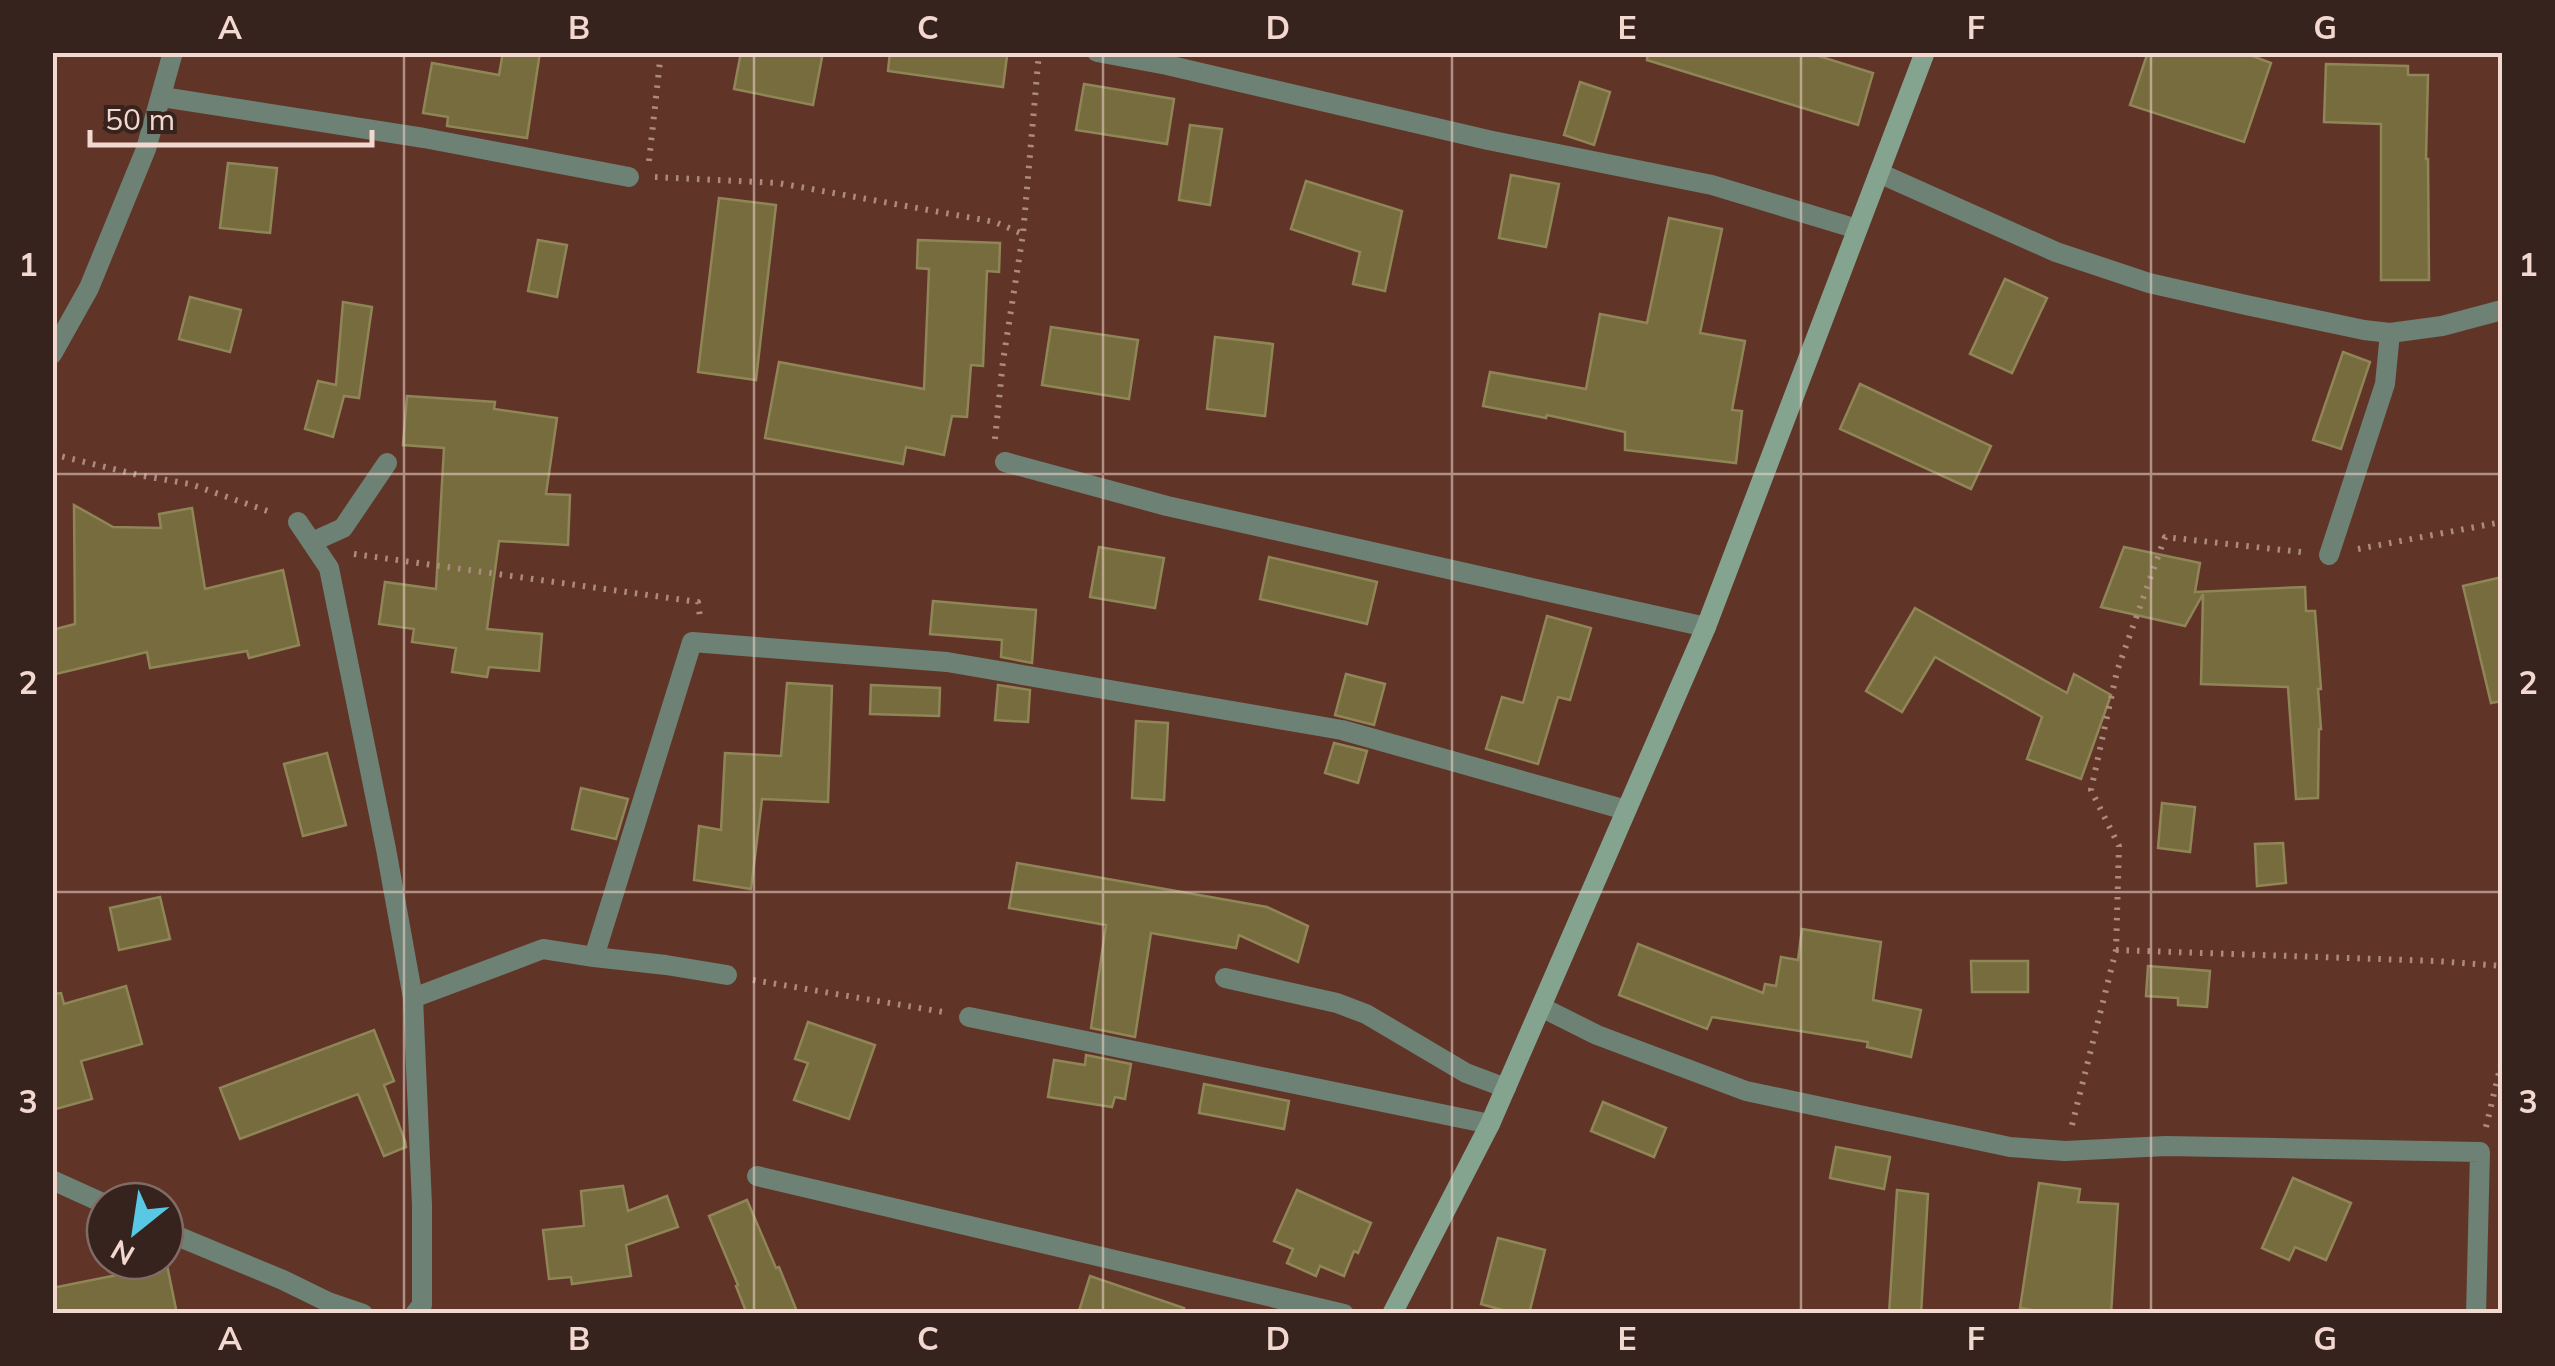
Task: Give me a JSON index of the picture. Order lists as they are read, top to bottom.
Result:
{
  "scale_bar": "50 m",
  "north": "bottom left",
  "grid": {
    "columns": [
      "A",
      "B",
      "C",
      "D",
      "E",
      "F",
      "G"
    ],
    "rows": ["1", "2", "3"]
  }
}
